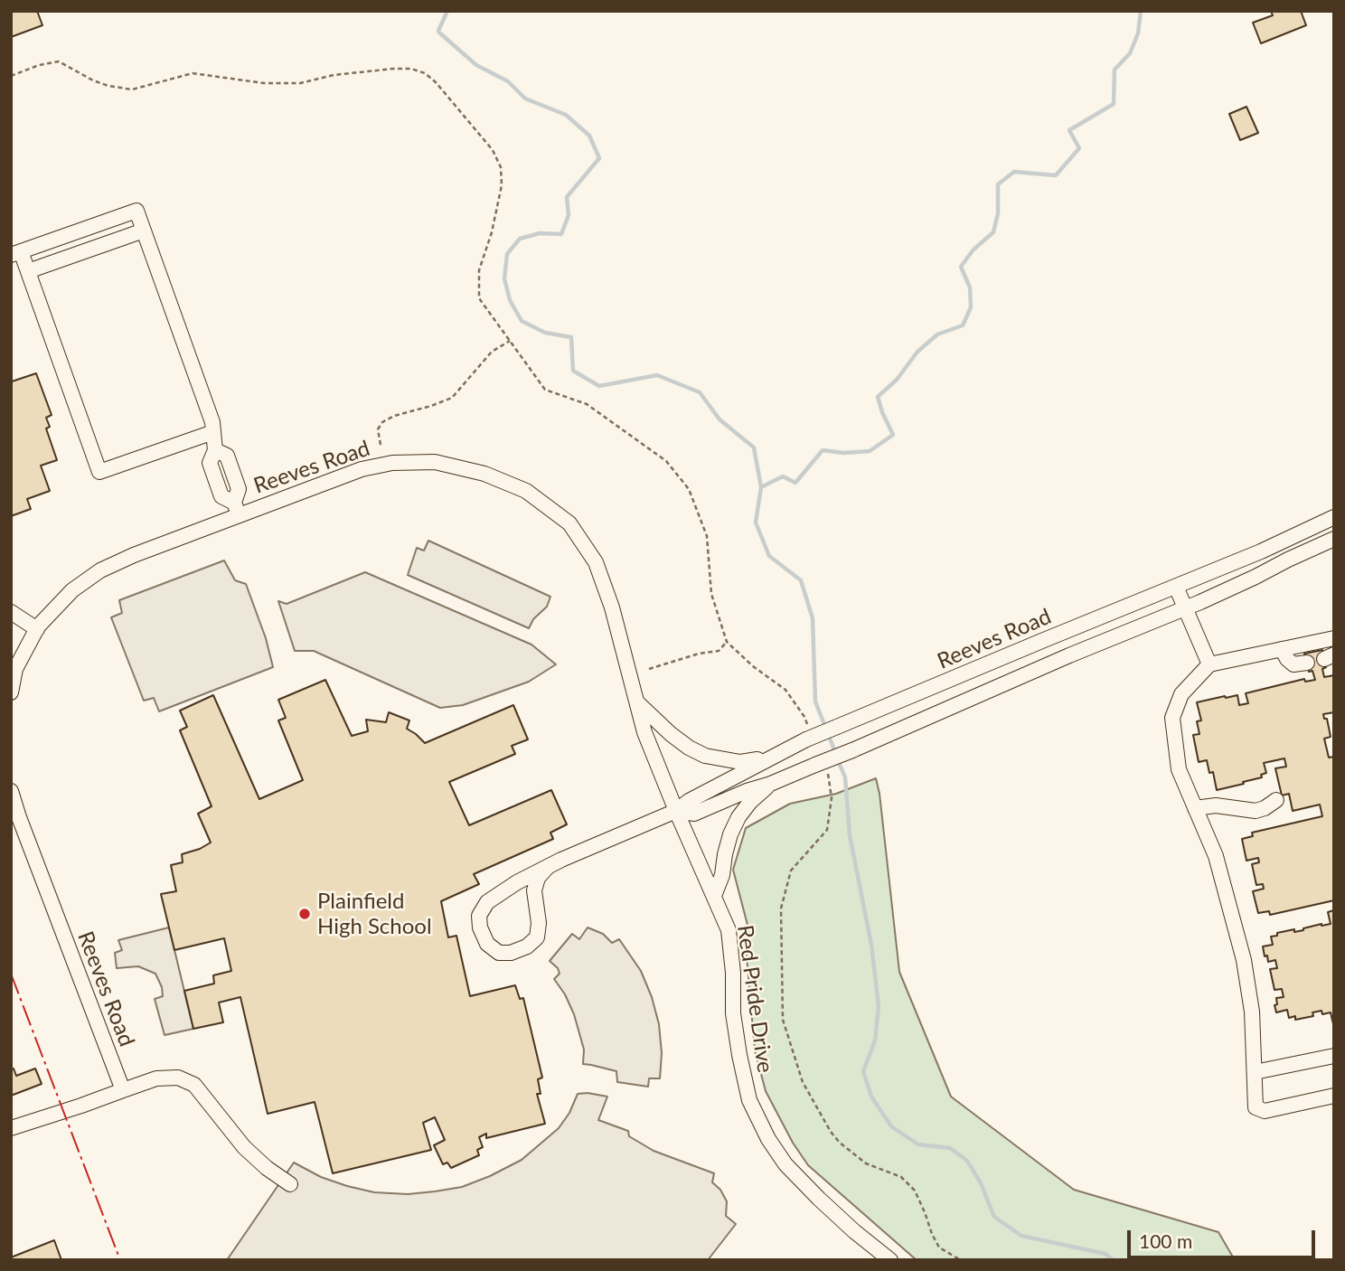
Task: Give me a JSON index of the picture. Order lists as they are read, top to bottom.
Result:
{
  "streets": {
    "street": ["Reeves Road", "Red Pride Drive"]
  },
  "crossings": [
    ["Reeves Road", "Red Pride Drive"]
  ],
  "places": ["Plainfield High School"],
  "scale_bar": "100 m"
}
